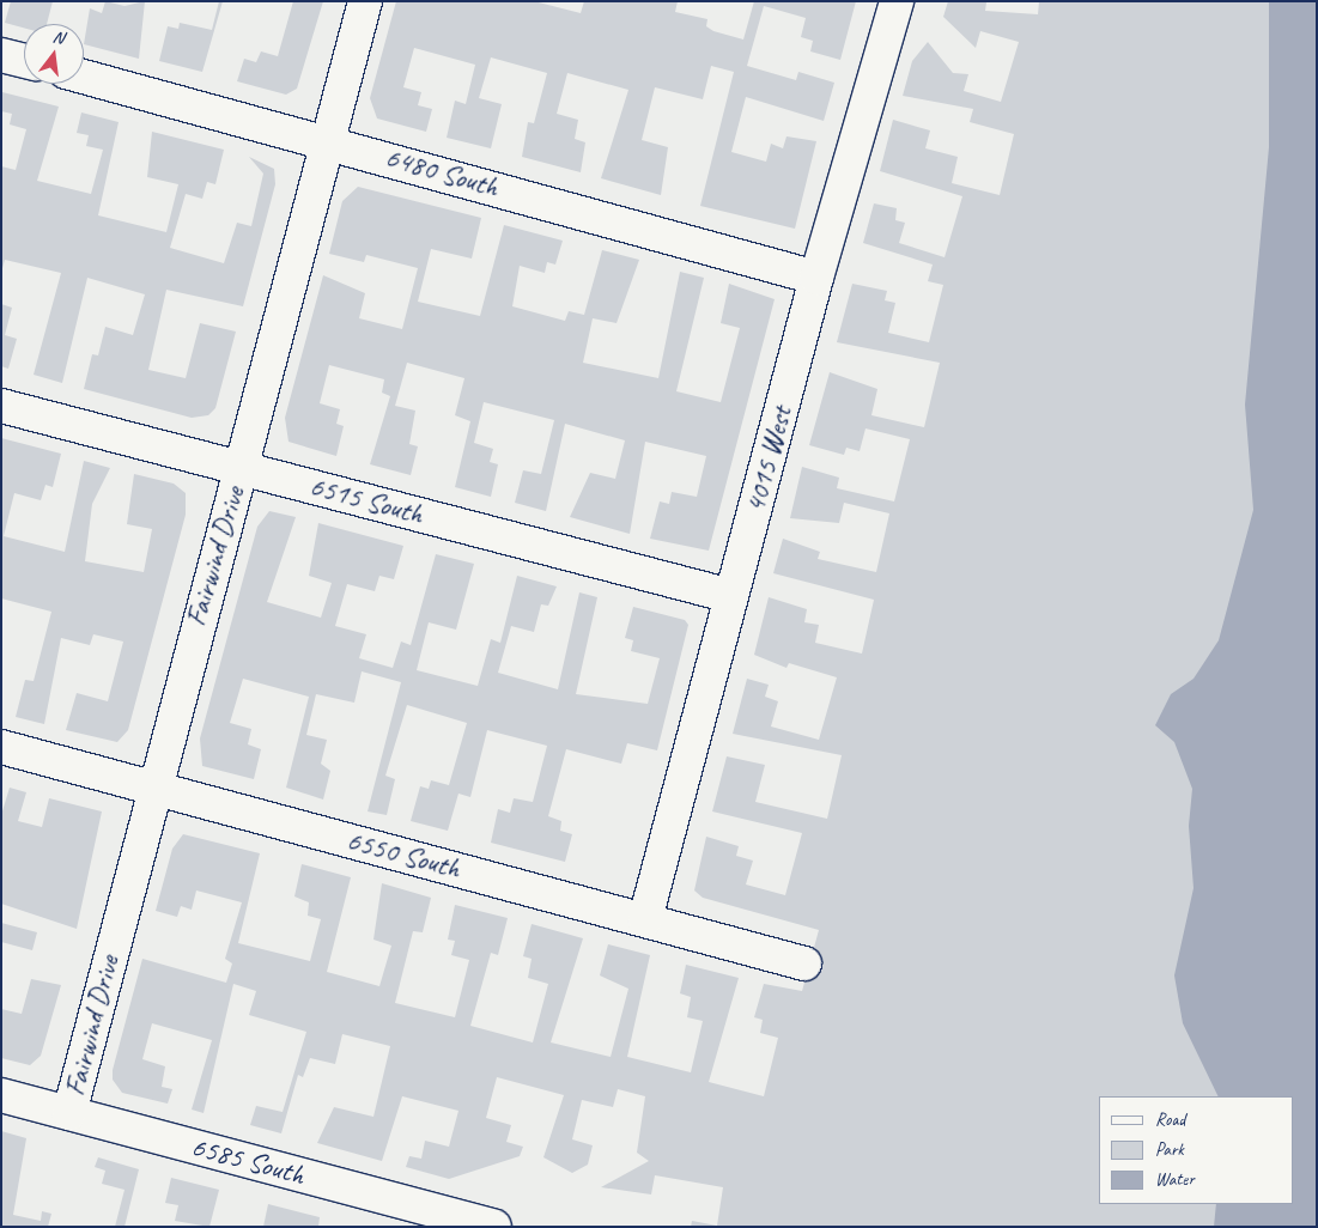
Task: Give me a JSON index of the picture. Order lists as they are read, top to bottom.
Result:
{
  "streets": {
    "street": [
      "6480 South",
      "4015 West",
      "6515 South",
      "Fairwind Drive",
      "6550 South",
      "6585 South"
    ]
  },
  "crossings": [
    ["6480 South", "4015 West"],
    ["6480 South", "Fairwind Drive"],
    ["4015 West", "6515 South"],
    ["4015 West", "6550 South"],
    ["6515 South", "Fairwind Drive"],
    ["Fairwind Drive", "6550 South"],
    ["Fairwind Drive", "6585 South"]
  ],
  "legend": ["Road", "Park", "Water"],
  "north": "top"
}
